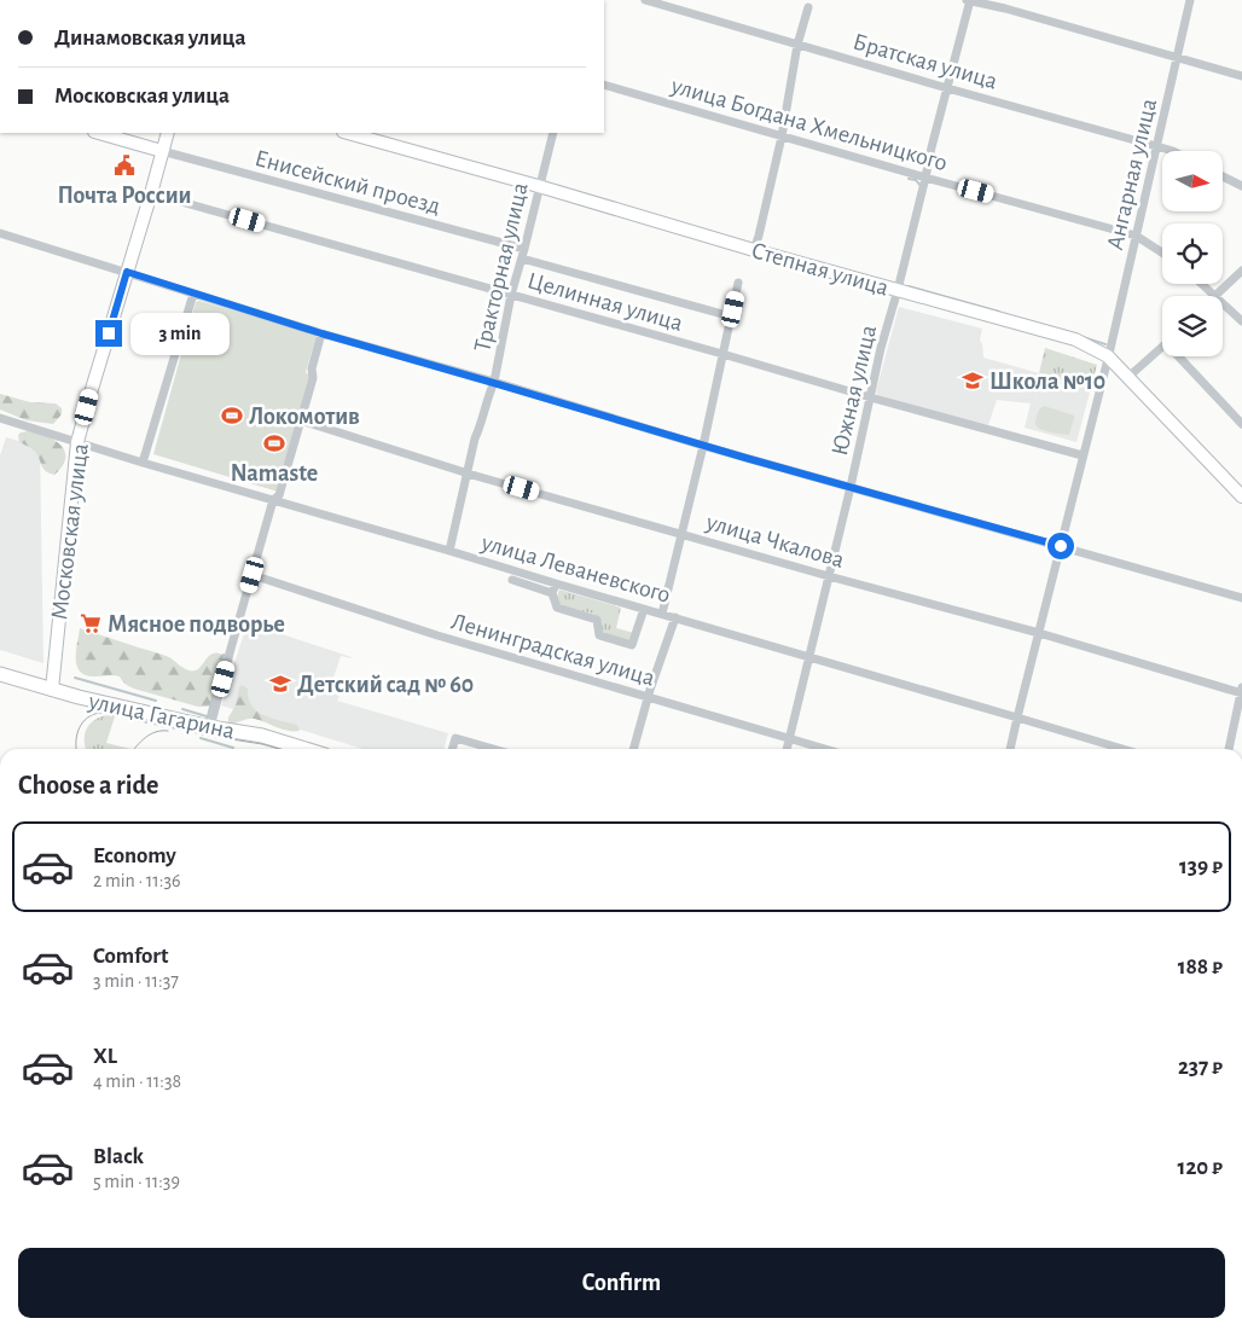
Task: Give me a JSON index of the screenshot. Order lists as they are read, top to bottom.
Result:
{
  "streets": {
    "main road": ["улица Гагарина"],
    "street": [
      "Братская улица",
      "улица Богдана Хмельницкого",
      "Ангарная улица",
      "Енисейский проезд",
      "Тракторная улица",
      "Степная улица",
      "Целинная улица",
      "Южная улица",
      "Московская улица",
      "улица Чкалова",
      "улица Леваневского",
      "Ленинградская улица"
    ]
  },
  "crossings": [
    ["Братская улица", "Ангарная улица"],
    ["Братская улица", "Южная улица"],
    ["улица Богдана Хмельницкого", "Ангарная улица"],
    ["улица Богдана Хмельницкого", "Южная улица"],
    ["Ангарная улица", "Степная улица"],
    ["Ангарная улица", "Целинная улица"],
    ["Ангарная улица", "улица Чкалова"],
    ["Ангарная улица", "улица Леваневского"],
    ["Енисейский проезд", "Тракторная улица"],
    ["Енисейский проезд", "Московская улица"],
    ["Тракторная улица", "Степная улица"],
    ["Тракторная улица", "Целинная улица"],
    ["Тракторная улица", "улица Чкалова"],
    ["Тракторная улица", "улица Леваневского"],
    ["Степная улица", "Южная улица"],
    ["Целинная улица", "Южная улица"],
    ["Целинная улица", "Московская улица"],
    ["Южная улица", "улица Чкалова"],
    ["Южная улица", "улица Леваневского"],
    ["Южная улица", "Ленинградская улица"],
    ["Московская улица", "улица Леваневского"],
    ["Московская улица", "улица Гагарина"]
  ],
  "places": {
    "public building": ["Почта России"],
    "school or university": ["Школа №10", "Детский сад № 60"],
    "sports": ["Локомотив", "Namaste"],
    "supermarket": ["Мясное подворье"]
  },
  "north": "right",
  "page": {
    "banner": ["Динамовская улица", "Московская улица"],
    "bubble": "3 min",
    "heading": "Choose a ride",
    "list": [
      {
        "name": "Economy",
        "note": "2 min · 11:36",
        "value": "139 ₽"
      },
      {
        "name": "Comfort",
        "note": "3 min · 11:37",
        "value": "188 ₽"
      },
      {
        "name": "XL",
        "note": "4 min · 11:38",
        "value": "237 ₽"
      },
      {
        "name": "Black",
        "note": "5 min · 11:39",
        "value": "120 ₽"
      }
    ],
    "buttons": "Confirm"
  }
}
